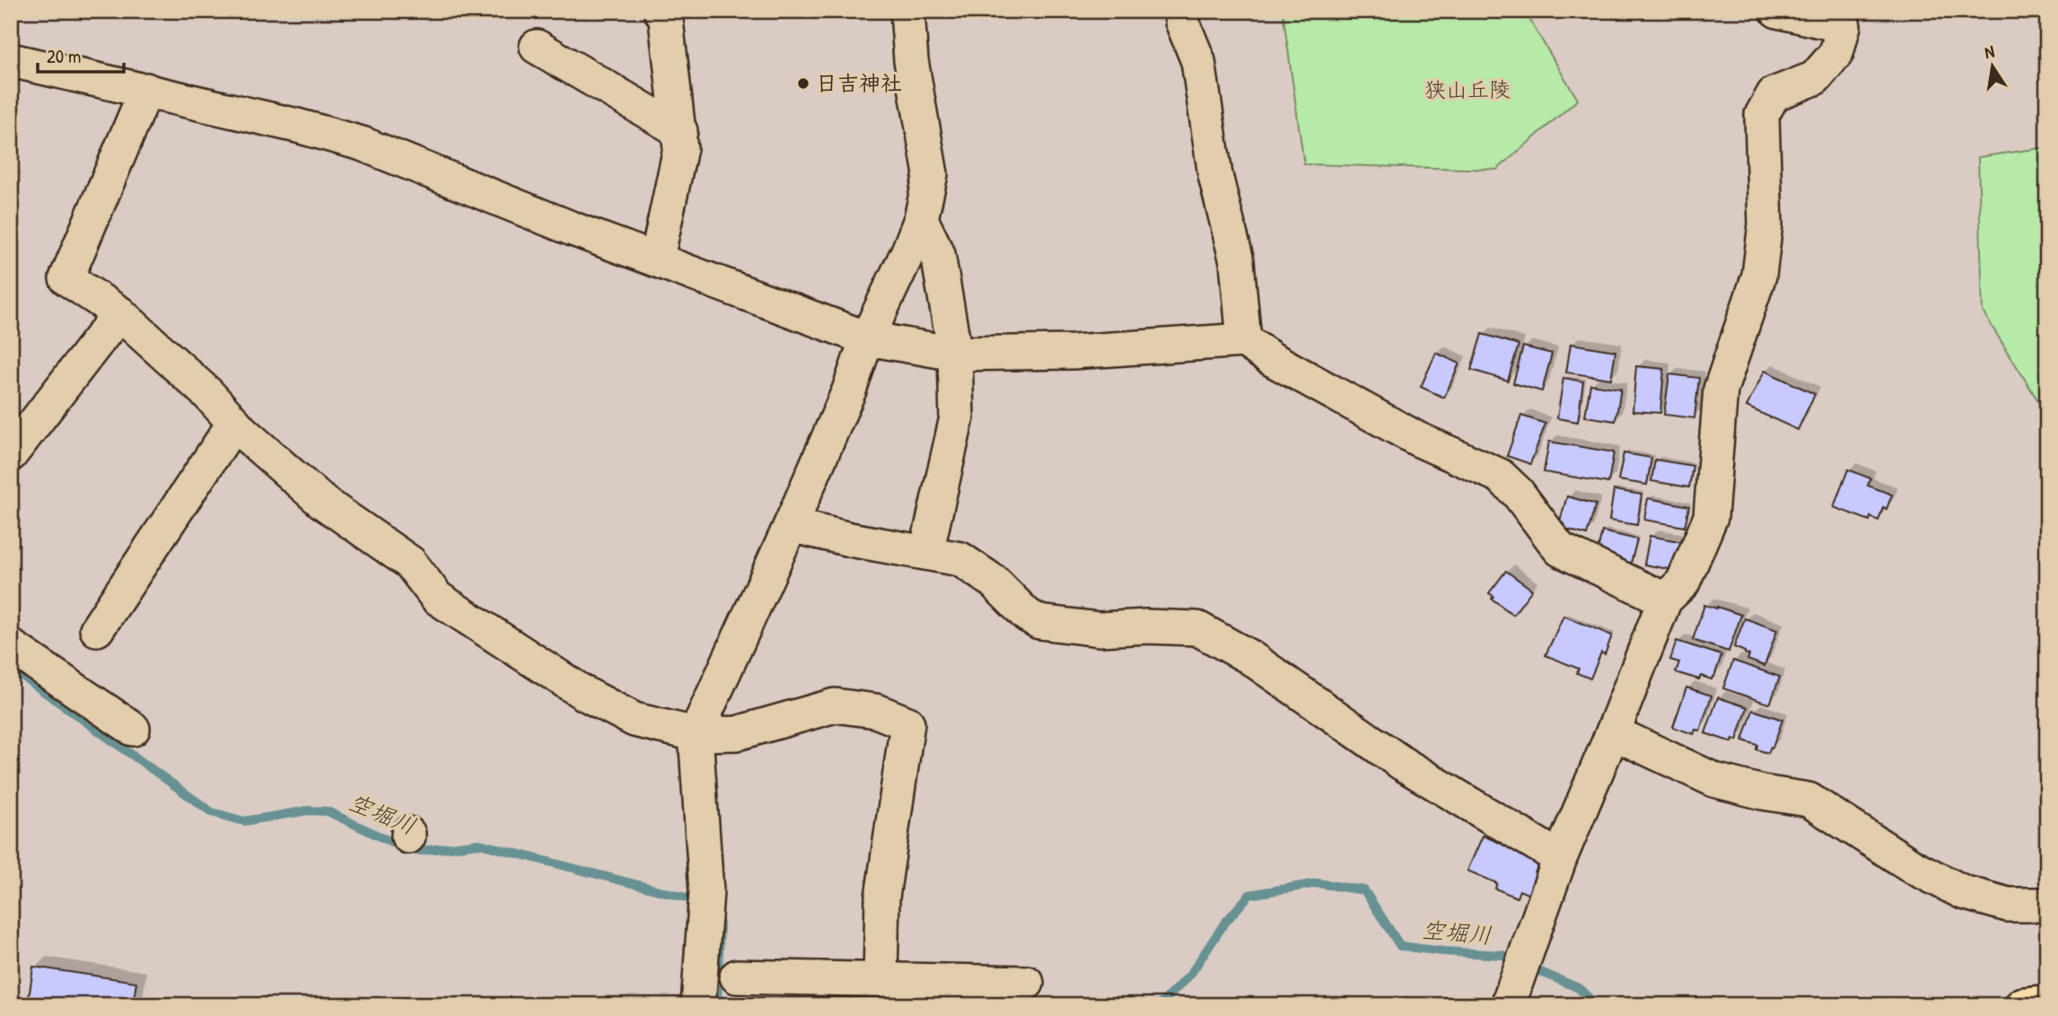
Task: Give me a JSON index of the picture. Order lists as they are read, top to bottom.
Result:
{
  "water": ["空堀川"],
  "parks": ["狭山丘陵"],
  "places": ["日吉神社"],
  "scale_bar": "20 m",
  "north": "top"
}
